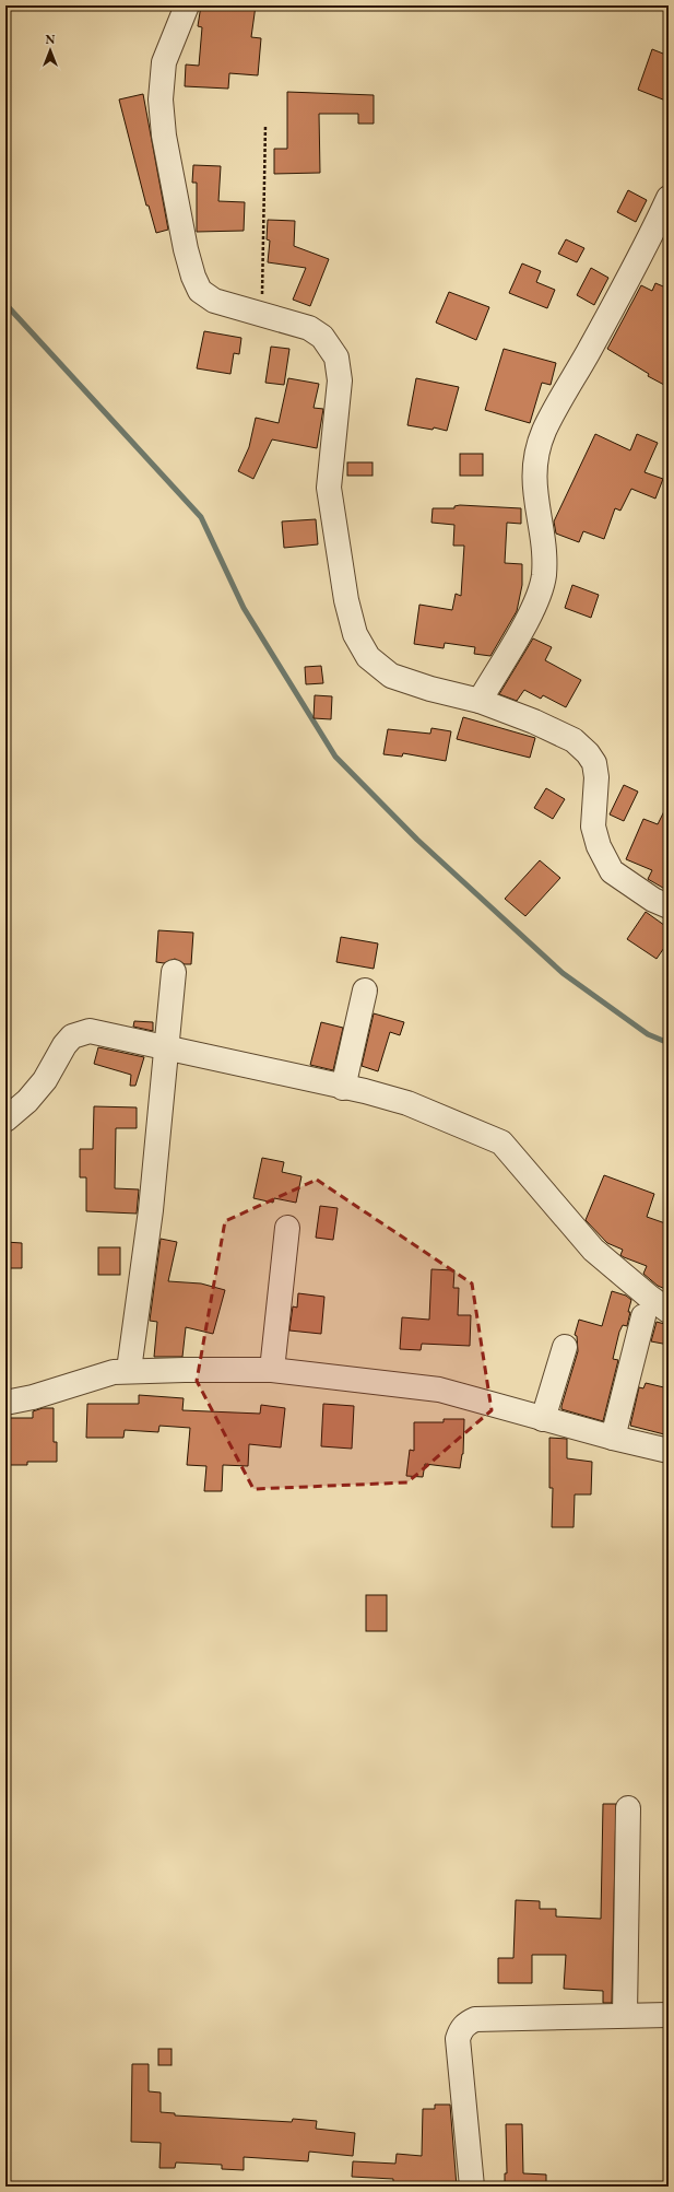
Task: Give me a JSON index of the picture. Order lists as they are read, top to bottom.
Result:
{
  "north": "top"
}
